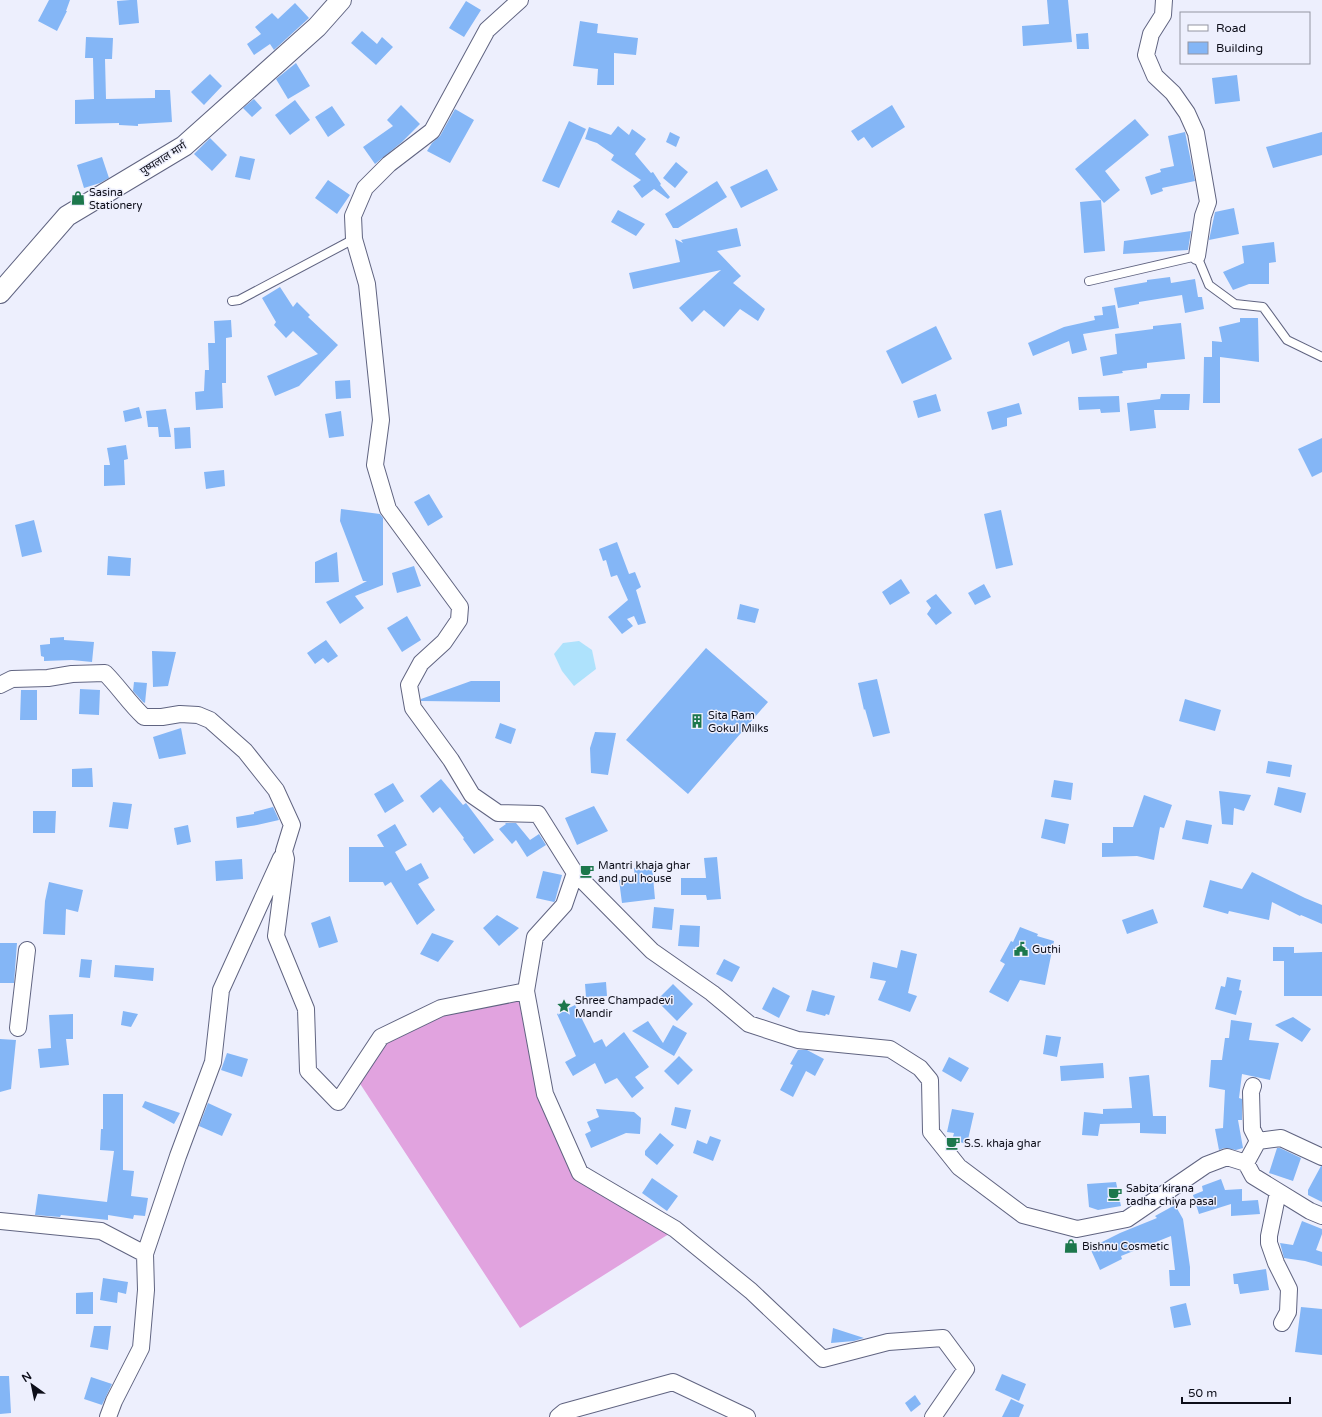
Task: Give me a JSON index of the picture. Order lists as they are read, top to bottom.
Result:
{
  "streets": {
    "street": ["पुष्पलाल मार्ग"]
  },
  "places": {
    "shop": ["Sasina Stationery", "Bishnu Cosmetic"],
    "building": ["Sita Ram Gokul Milks"],
    "cafe": ["Mantri khaja ghar and pul house", "S.S. khaja ghar", "Sabita kirana tadha chiya pasal"],
    "public building": ["Guthi"],
    "place": ["Shree Champadevi Mandir"]
  },
  "legend": ["Road", "Building"],
  "scale_bar": "50 m",
  "north": "top left"
}
